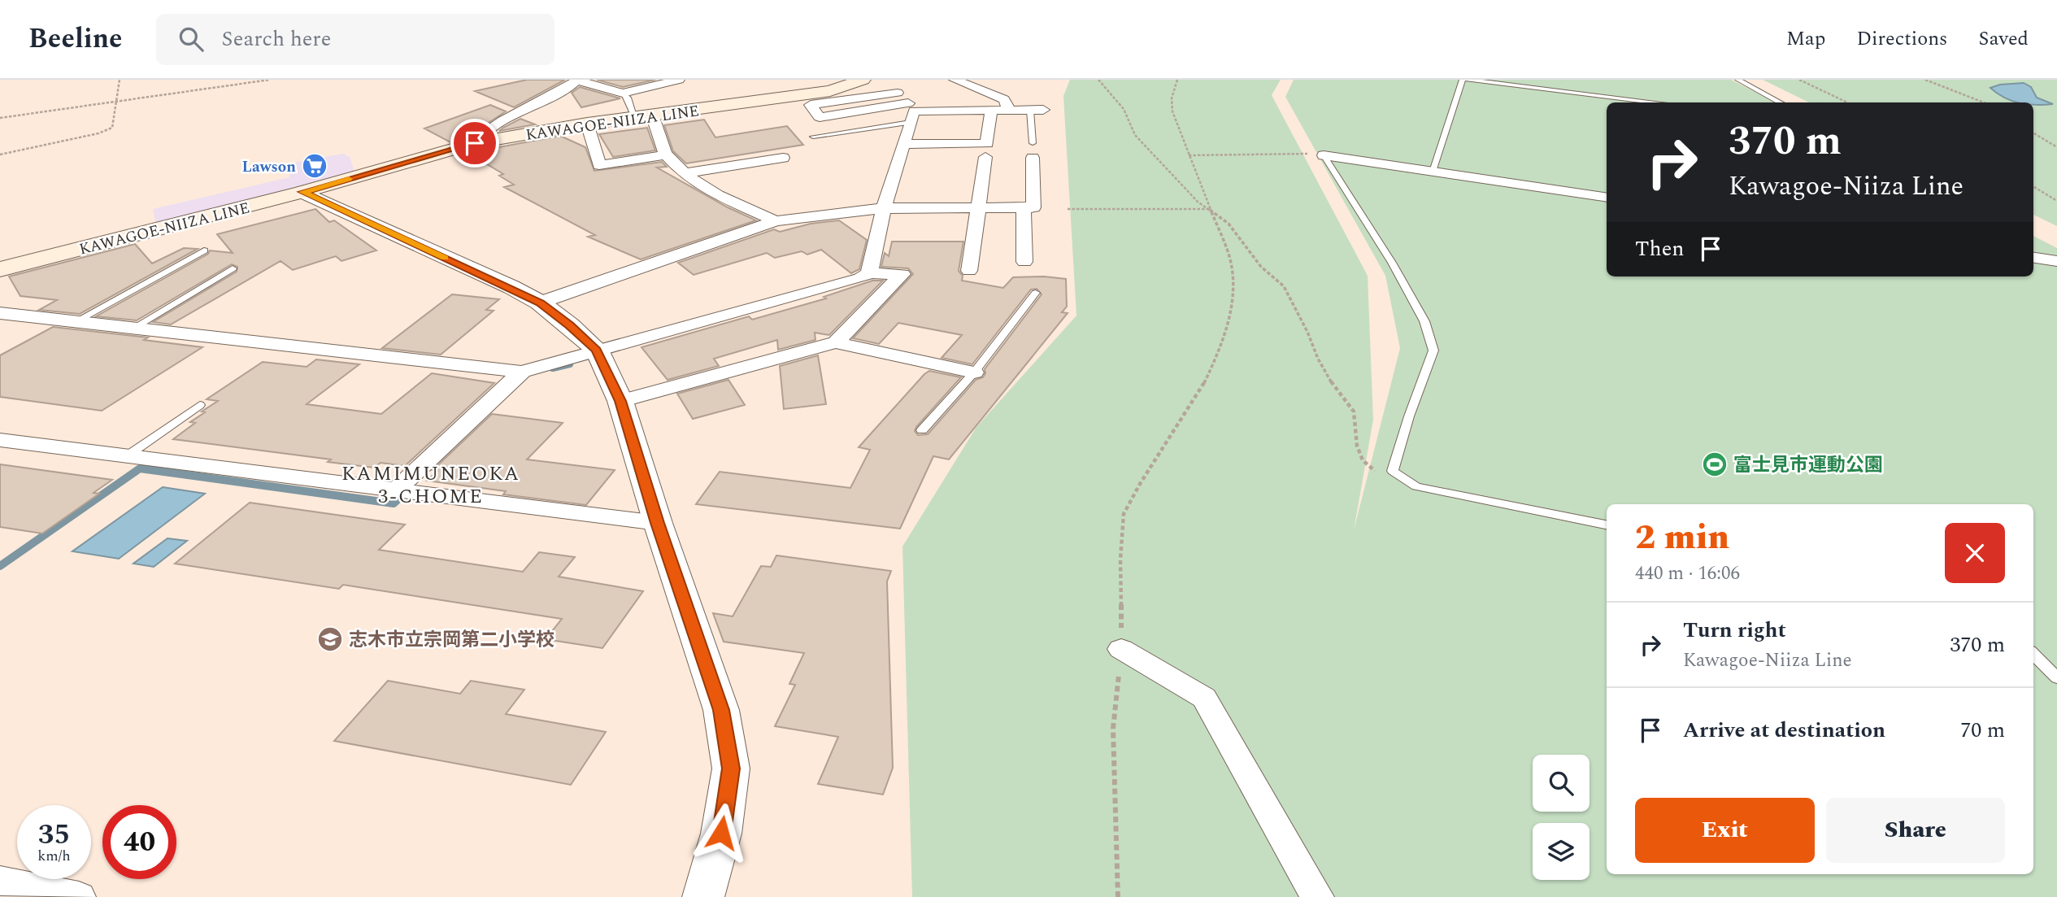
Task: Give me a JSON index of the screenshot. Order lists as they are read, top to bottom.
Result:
{
  "streets": {
    "main road": ["KAWAGOE-NIIZA LINE"]
  },
  "districts": ["KAMIMUNEOKA 3-CHOME"],
  "places": {
    "supermarket": ["Lawson"],
    "sports": ["富士見市運動公園"],
    "school or university": ["志木市立宗岡第二小学校"]
  },
  "page": {
    "header": "Beeline",
    "search": "Search here",
    "nav": ["Map", "Directions", "Saved"],
    "turn": ["370 m", "Kawagoe-Niiza Line"],
    "then": "Then",
    "heading": ["2 min", "440 m · 16:06"],
    "list": [
      {
        "name": "Turn right",
        "note": "Kawagoe-Niiza Line",
        "value": "370 m"
      },
      {
        "name": "Arrive at destination",
        "value": "70 m"
      }
    ],
    "buttons": ["Exit", "Share"],
    "speed": "35 km/h",
    "limit": "40"
  }
}
